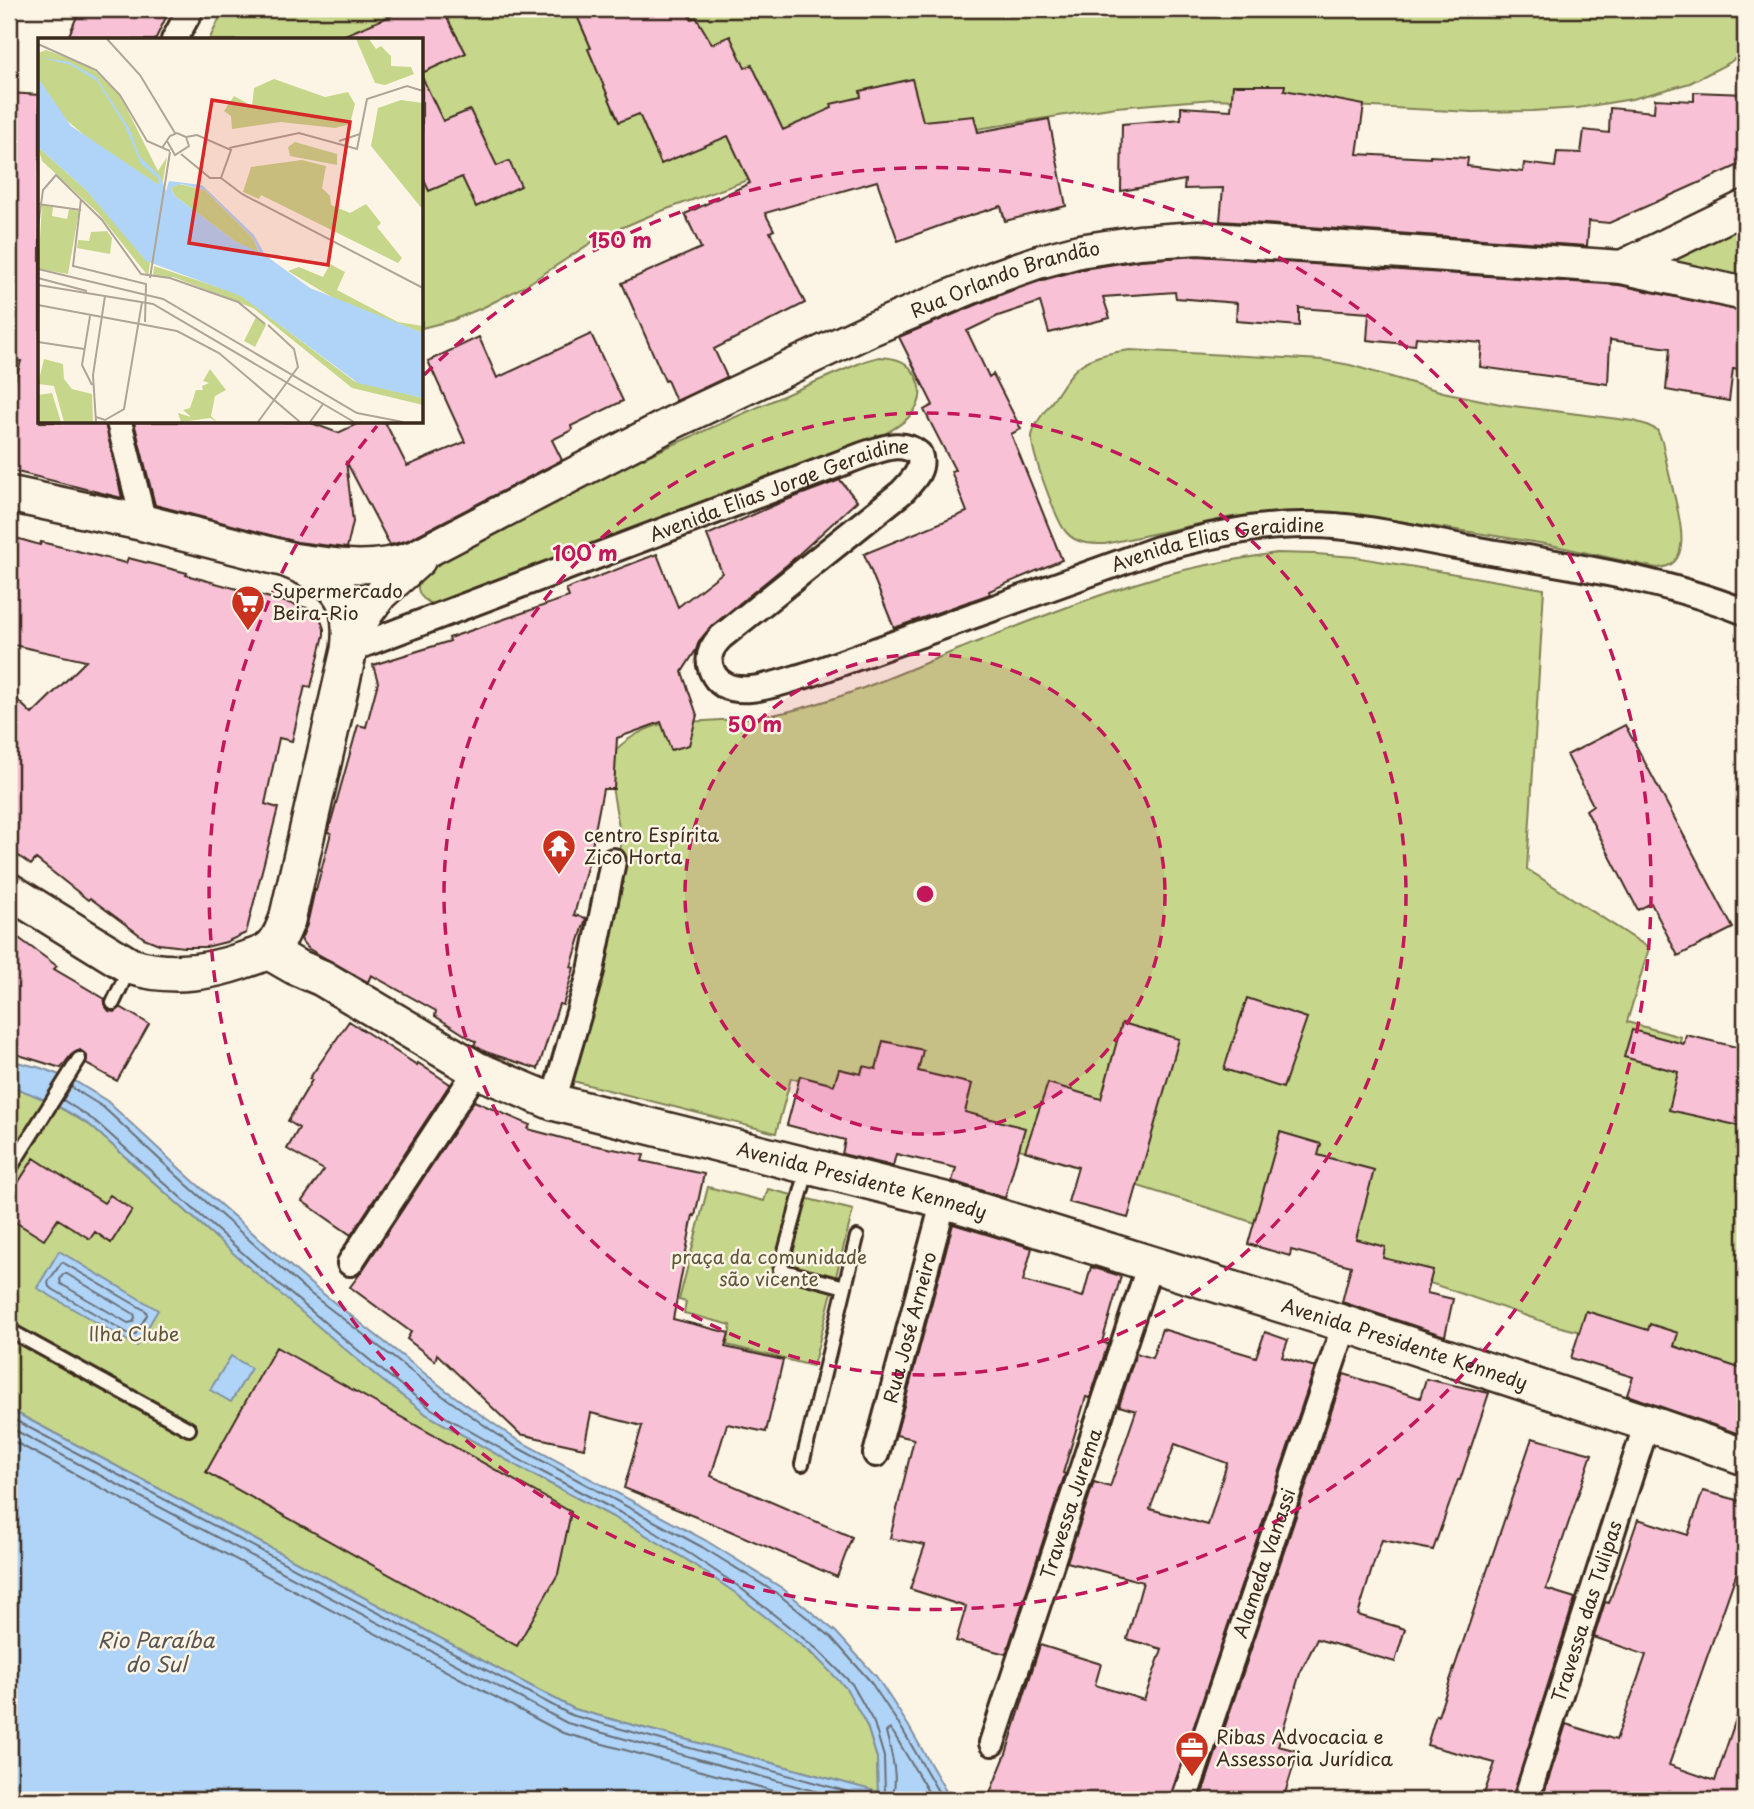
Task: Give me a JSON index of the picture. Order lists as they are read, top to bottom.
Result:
{
  "streets": {
    "main road": ["Avenida Presidente Kennedy"],
    "street": [
      "Rua Orlando Brandão",
      "Avenida Elias Jorge Geraidine",
      "Avenida Elias Geraidine",
      "Rua José Arneiro",
      "Travessa Jurema",
      "Alameda Vanassi",
      "Travessa das Tulipas"
    ]
  },
  "crossings": [
    ["Avenida Elias Jorge Geraidine", "Avenida Elias Geraidine"],
    ["Avenida Presidente Kennedy", "Rua José Arneiro"],
    ["Avenida Presidente Kennedy", "Travessa Jurema"],
    ["Avenida Presidente Kennedy", "Alameda Vanassi"],
    ["Avenida Presidente Kennedy", "Travessa das Tulipas"]
  ],
  "water": ["Rio Paraíba do Sul"],
  "parks": ["praça da comunidade são vicente", "Ilha Clube"],
  "places": {
    "supermarket": ["Supermercado Beira-Rio"],
    "temple": ["centro Espírita Zico Horta"],
    "office": ["Ribas Advocacia e Assessoria Jurídica"]
  },
  "rings": ["150 m", "100 m", "50 m"]
}
